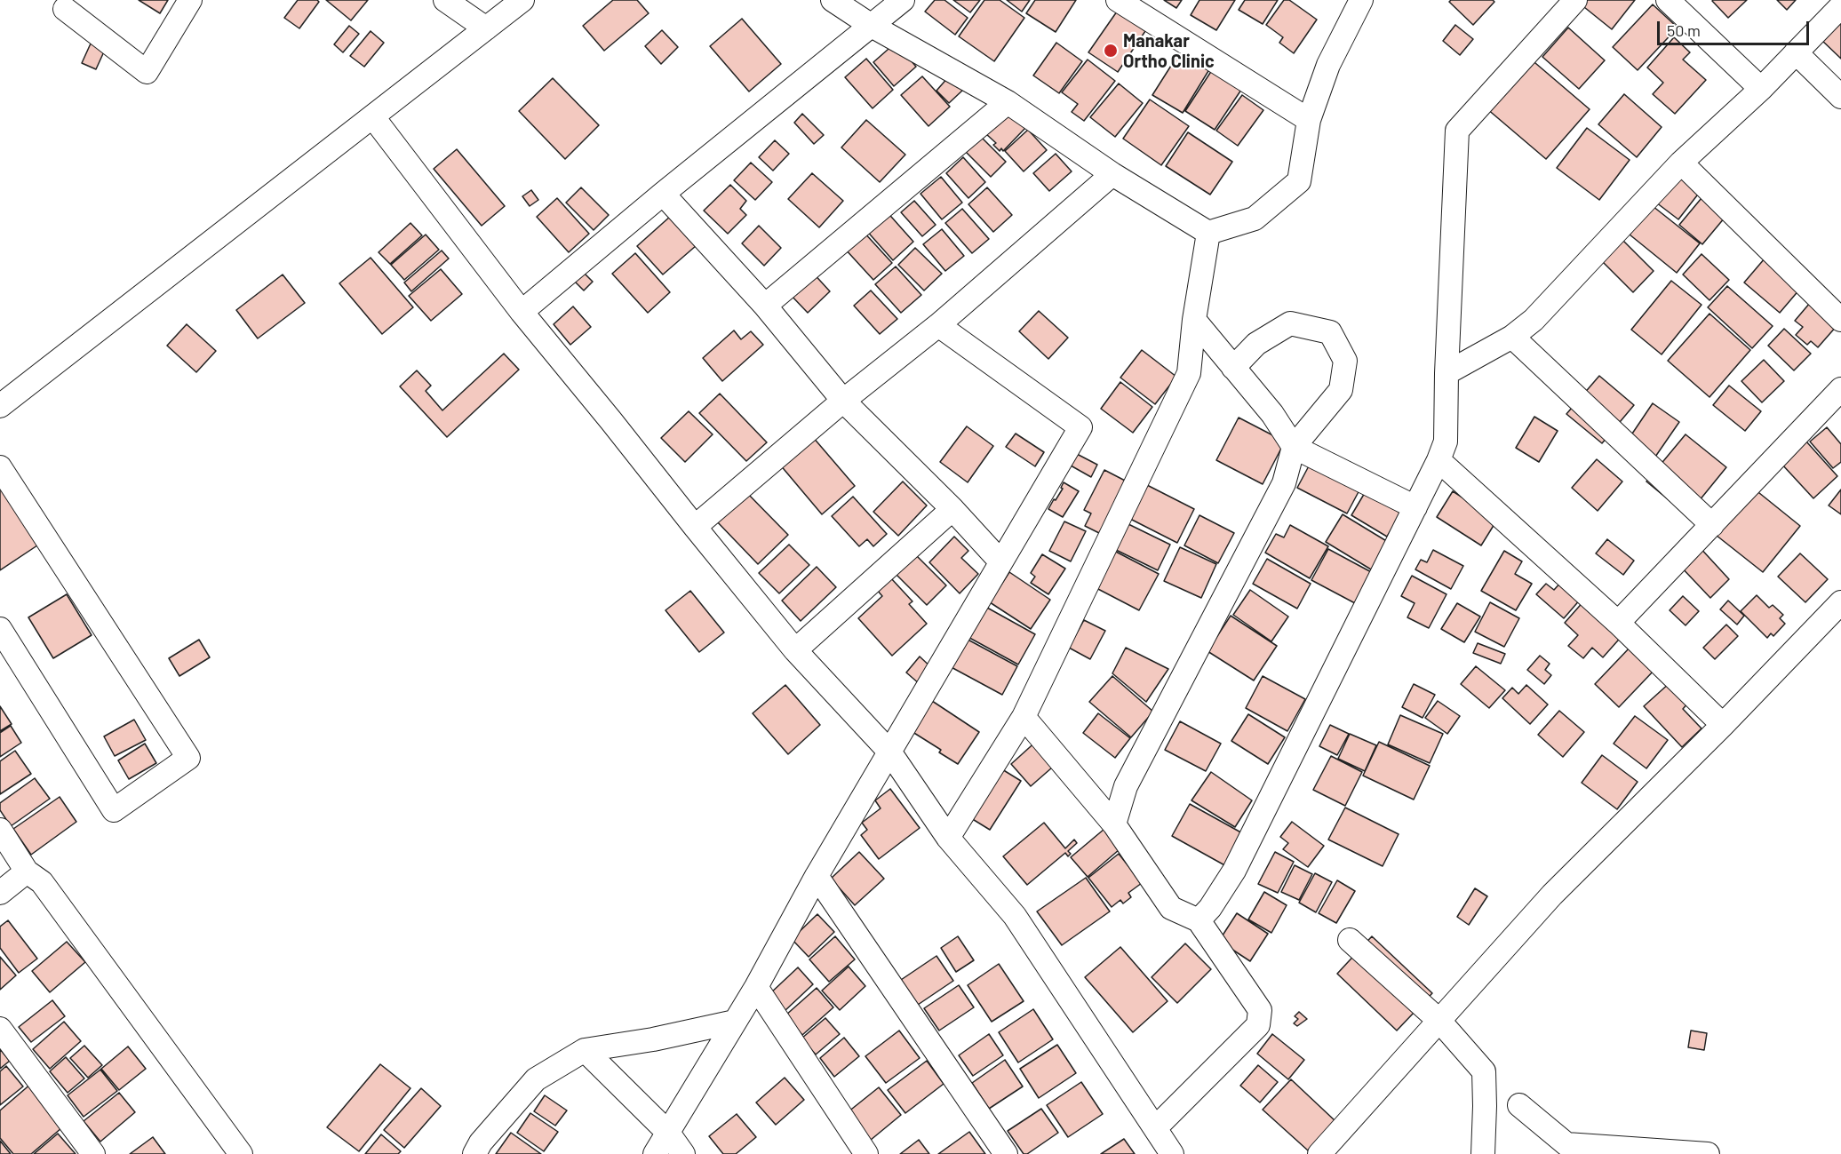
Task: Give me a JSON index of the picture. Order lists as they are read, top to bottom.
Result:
{
  "places": ["Manakar Ortho Clinic"],
  "scale_bar": "50 m"
}
